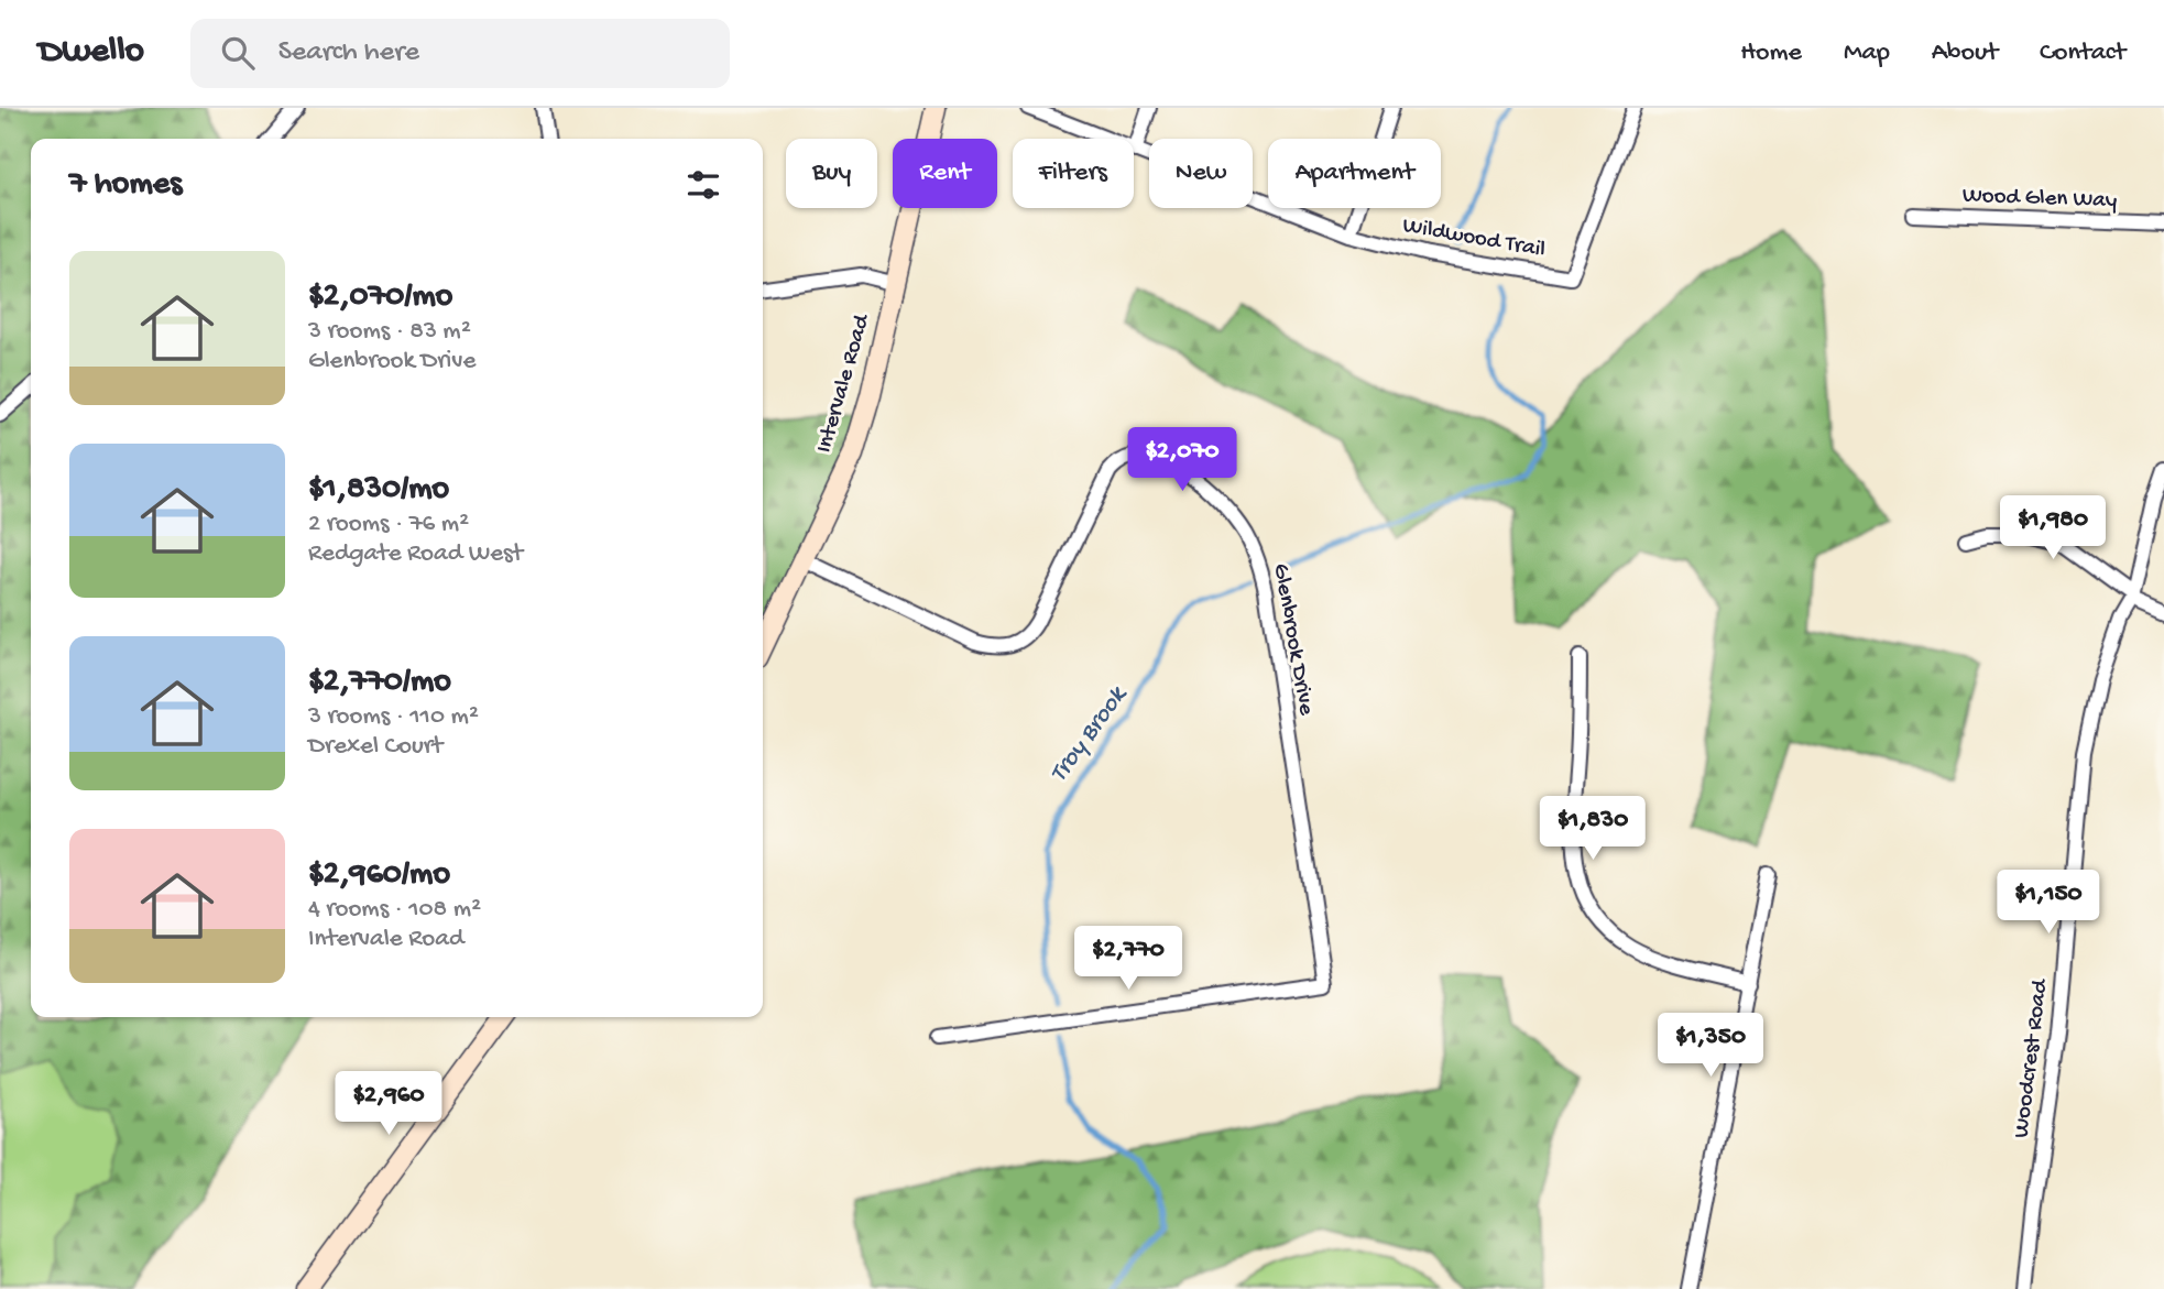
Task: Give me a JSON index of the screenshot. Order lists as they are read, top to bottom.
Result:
{
  "streets": {
    "street": [
      "Wood Glen Way",
      "Wildwood Trail",
      "Intervale Road",
      "Glenbrook Drive",
      "Woodcrest Road"
    ]
  },
  "crossings": [
    ["Intervale Road", "Glenbrook Drive"]
  ],
  "water": ["Troy Brook"],
  "page": {
    "header": "Dwello",
    "search": "Search here",
    "nav": [
      "Home",
      "Map",
      "About",
      "Contact"
    ],
    "chip": [
      "Buy",
      "Rent",
      "Filters",
      "New",
      "Apartment"
    ],
    "heading": "7 homes",
    "list": [
      {
        "name": "$2,070/mo",
        "note": "3 rooms · 83 m² · Glenbrook Drive"
      },
      {
        "name": "$1,830/mo",
        "note": "2 rooms · 76 m² · Redgate Road West"
      },
      {
        "name": "$2,770/mo",
        "note": "3 rooms · 110 m² · Drexel Court"
      },
      {
        "name": "$2,960/mo",
        "note": "4 rooms · 108 m² · Intervale Road"
      }
    ],
    "price": [
      "$2,070",
      "$1,980",
      "$1,830",
      "$1,150",
      "$2,770",
      "$1,350",
      "$2,960"
    ]
  }
}
